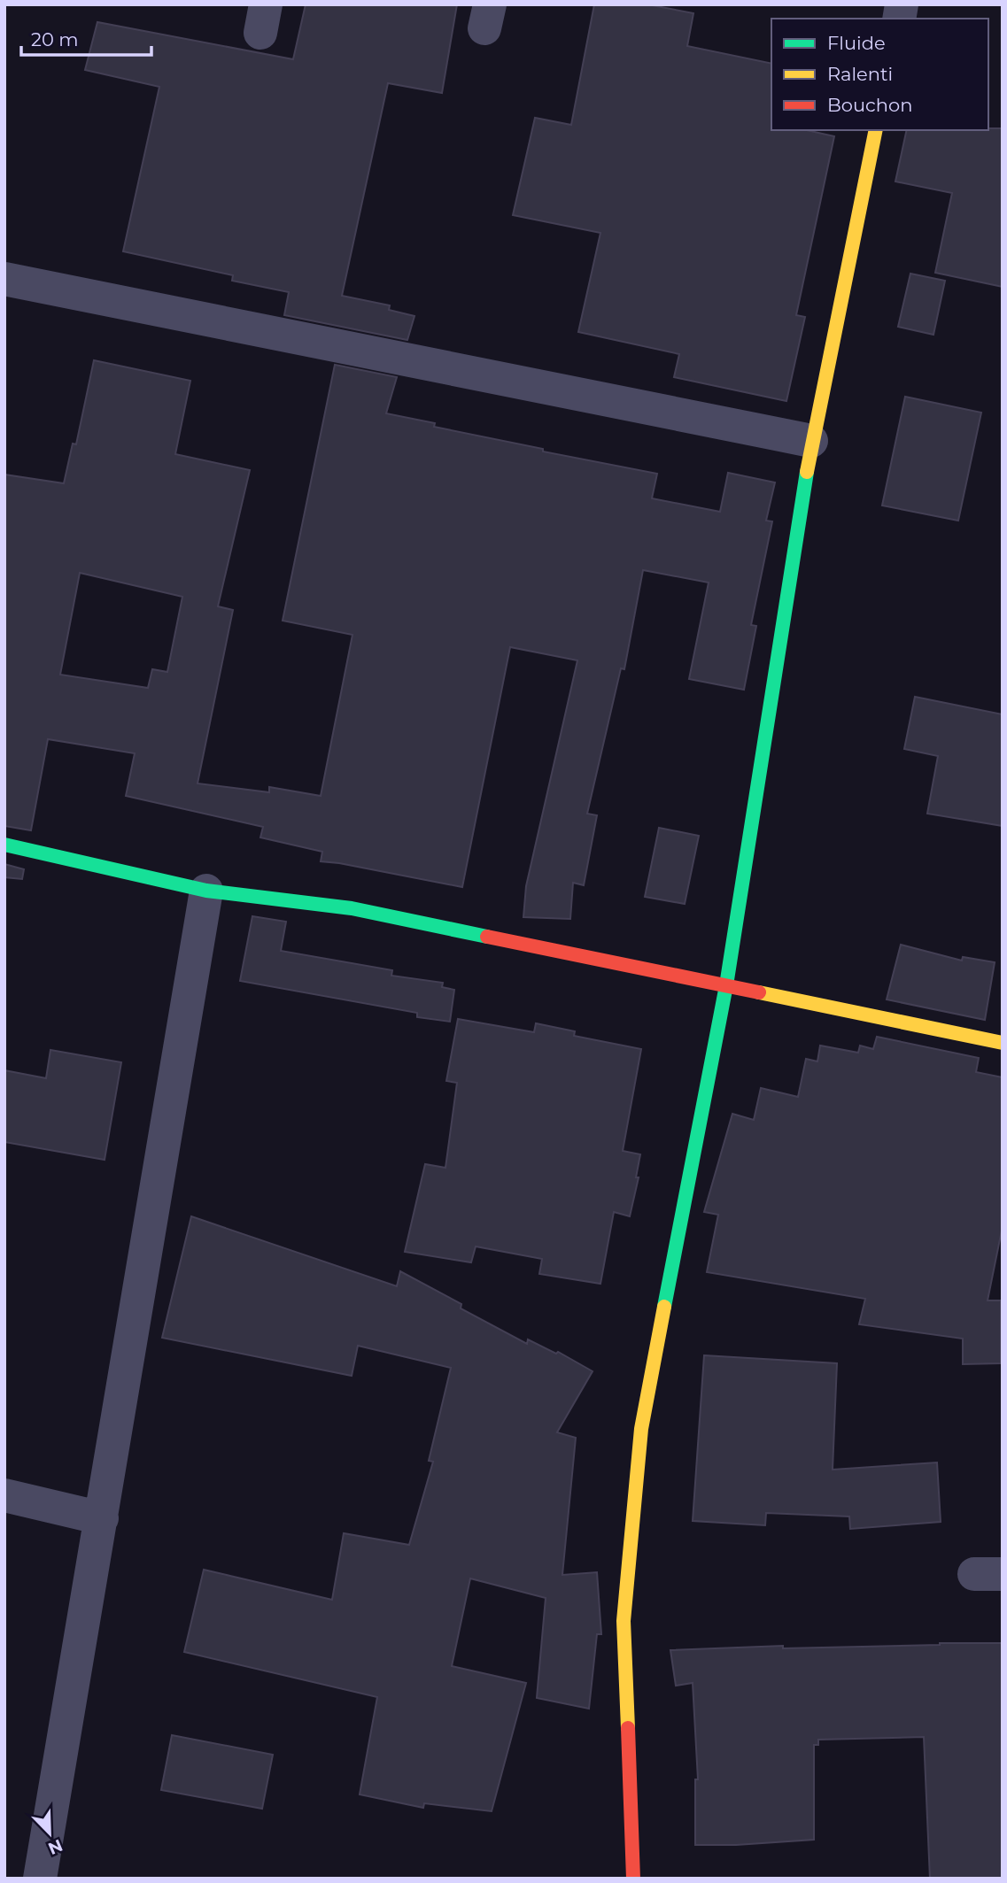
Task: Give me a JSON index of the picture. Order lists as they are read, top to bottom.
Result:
{
  "legend": ["Fluide", "Ralenti", "Bouchon"],
  "scale_bar": "20 m",
  "north": "bottom right"
}
